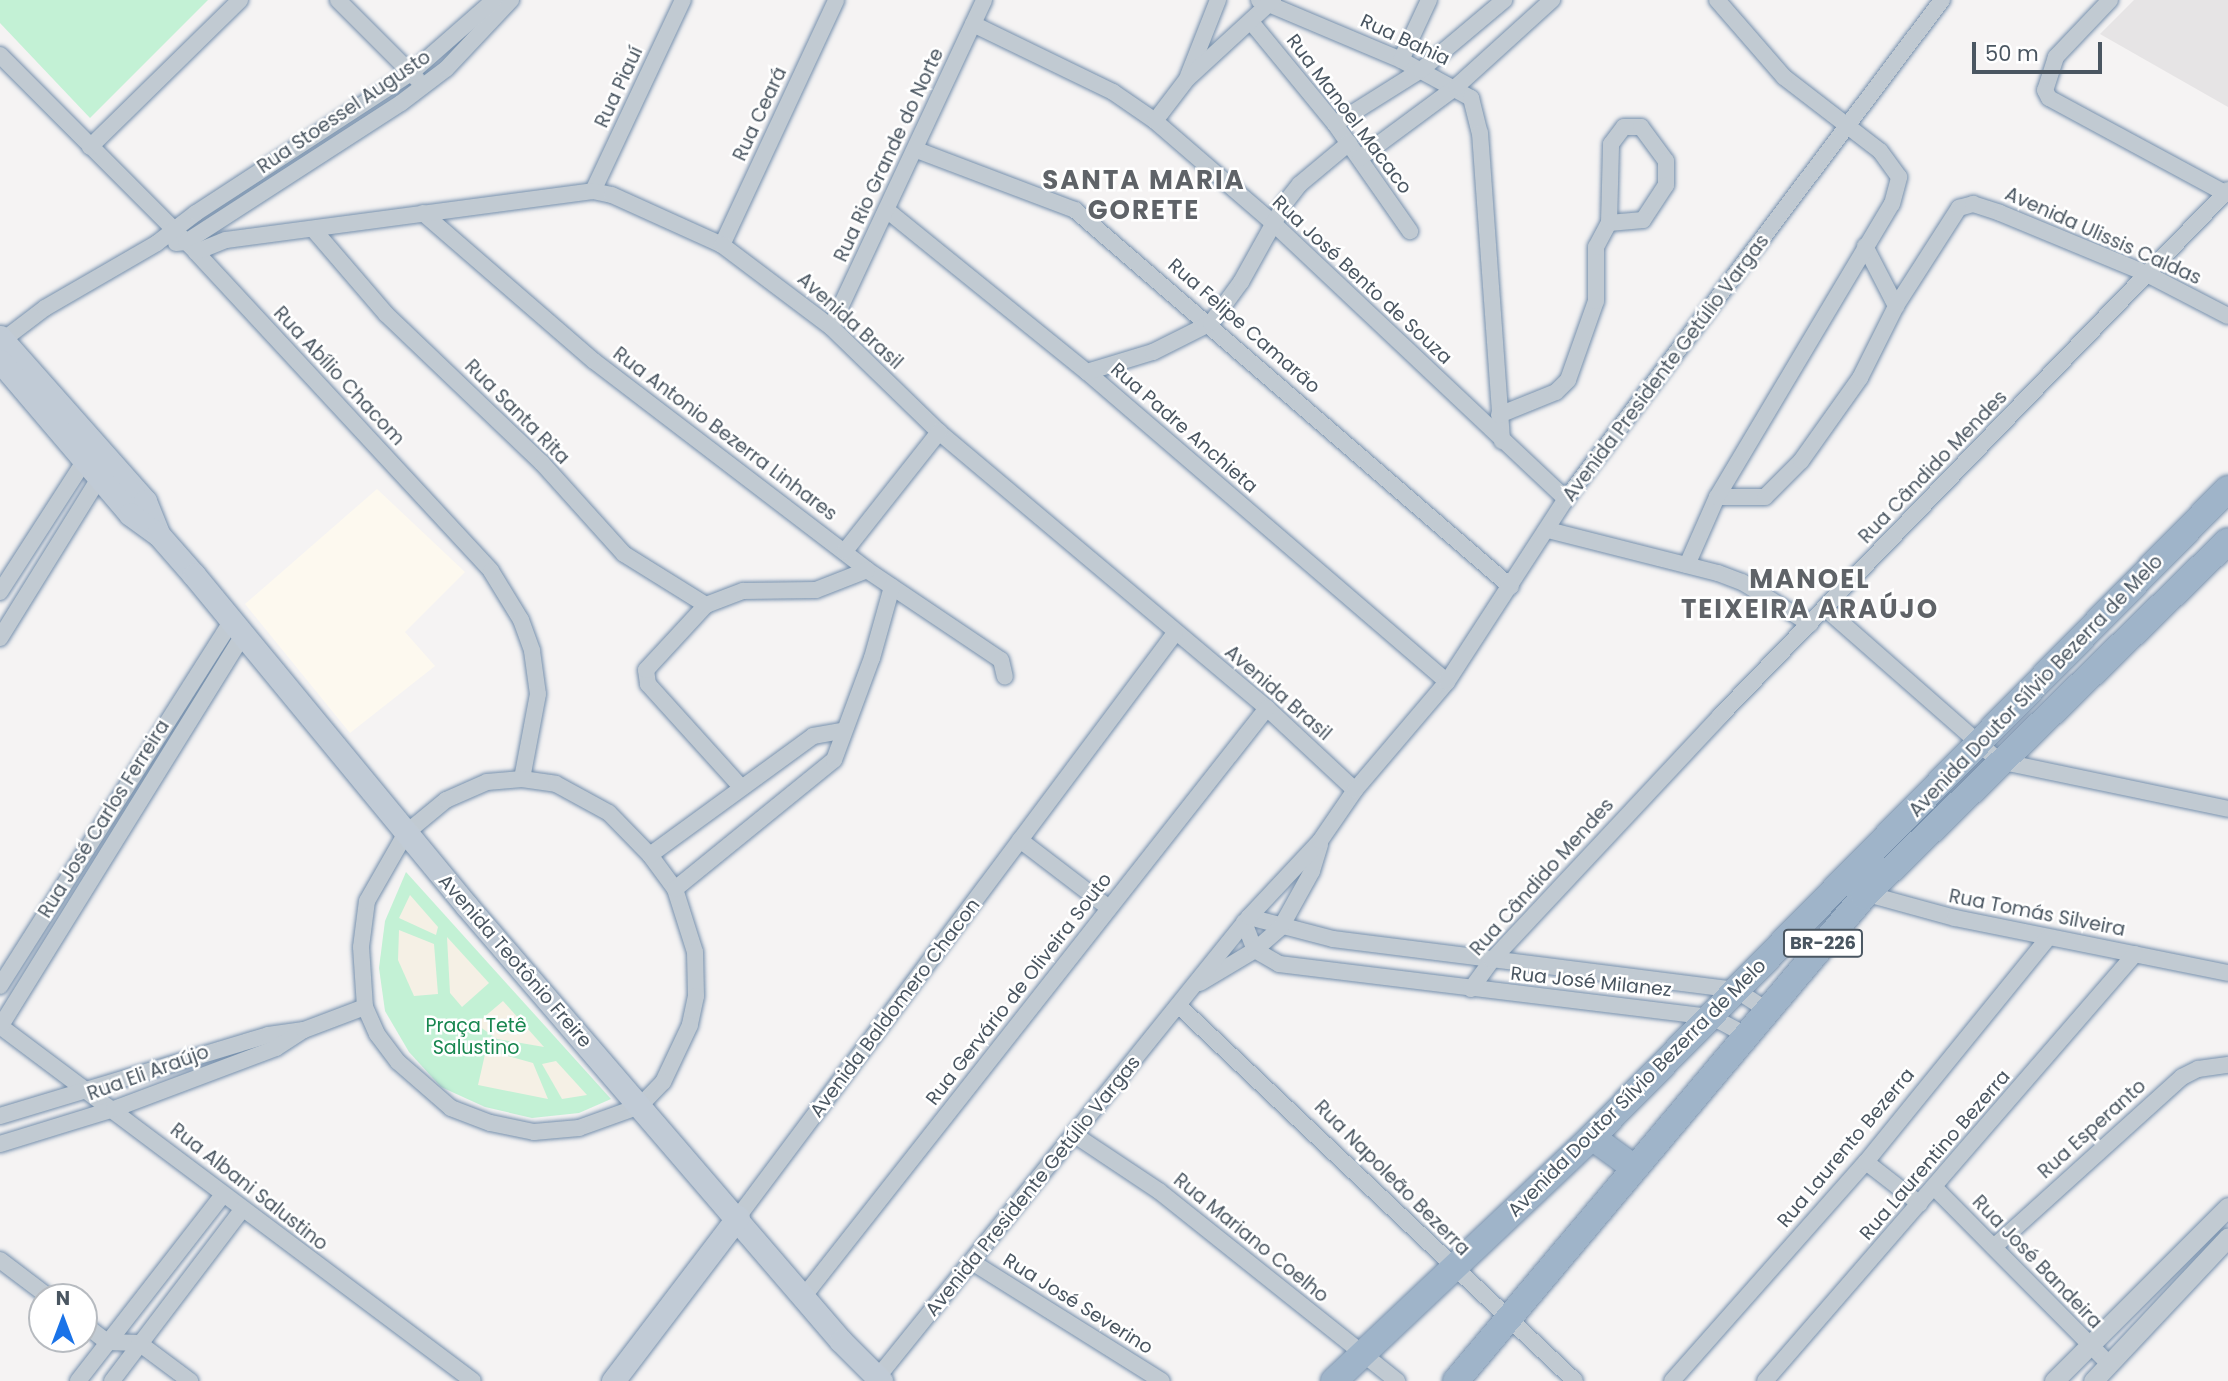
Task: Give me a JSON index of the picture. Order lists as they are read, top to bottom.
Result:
{
  "streets": {
    "highway": ["Avenida Doutor Sílvio Bezerra de Melo", "BR-226"],
    "main road": ["Avenida Teotônio Freire", "Avenida Baldomero Chacon"],
    "street": [
      "Rua Bahia",
      "Rua Piauí",
      "Rua Stoessel Augusto",
      "Rua Ceará",
      "Rua Manoel Macaco",
      "Rua Rio Grande do Norte",
      "Avenida Ulissis Caldas",
      "Rua José Bento de Souza",
      "Avenida Brasil",
      "Rua Felipe Camarão",
      "Avenida Presidente Getúlio Vargas",
      "Rua Abílio Chacom",
      "Rua Santa Rita",
      "Rua Padre Anchieta",
      "Rua Antonio Bezerra Linhares",
      "Rua Cândido Mendes",
      "Rua José Carlos Ferreira",
      "Rua Tomás Silveira",
      "Rua José Milanez",
      "Rua Gervário de Oliveira Souto",
      "Rua Eli Araújo",
      "Rua Esperanto",
      "Rua Laurento Bezerra",
      "Rua Laurentino Bezerra",
      "Rua Napoleão Bezerra",
      "Rua Albani Salustino",
      "Rua Mariano Coelho",
      "Rua José Bandeira",
      "Rua José Severino"
    ]
  },
  "crossings": [
    ["Rua Piauí", "Avenida Brasil"],
    ["Rua Stoessel Augusto", "Avenida Brasil"],
    ["Rua Stoessel Augusto", "Rua Abílio Chacom"],
    ["Rua Ceará", "Avenida Brasil"],
    ["Rua Rio Grande do Norte", "Rua José Bento de Souza"],
    ["Rua Rio Grande do Norte", "Avenida Brasil"],
    ["Rua Rio Grande do Norte", "Rua Felipe Camarão"],
    ["Rua Rio Grande do Norte", "Rua Padre Anchieta"],
    ["Avenida Ulissis Caldas", "Rua Cândido Mendes"],
    ["Rua José Bento de Souza", "Avenida Presidente Getúlio Vargas"],
    ["Avenida Brasil", "Avenida Presidente Getúlio Vargas"],
    ["Avenida Brasil", "Rua Abílio Chacom"],
    ["Avenida Brasil", "Rua Santa Rita"],
    ["Avenida Brasil", "Rua Antonio Bezerra Linhares"],
    ["Avenida Brasil", "Rua Gervário de Oliveira Souto"],
    ["Avenida Brasil", "Avenida Baldomero Chacon"],
    ["Rua Felipe Camarão", "Avenida Presidente Getúlio Vargas"],
    ["Avenida Presidente Getúlio Vargas", "Rua Padre Anchieta"],
    ["Avenida Presidente Getúlio Vargas", "Avenida Teotônio Freire"],
    ["Avenida Presidente Getúlio Vargas", "Rua José Milanez"],
    ["Avenida Presidente Getúlio Vargas", "Rua Napoleão Bezerra"],
    ["Avenida Presidente Getúlio Vargas", "Rua Mariano Coelho"],
    ["Avenida Presidente Getúlio Vargas", "Rua José Severino"],
    ["Rua Cândido Mendes", "Rua José Milanez"],
    ["Avenida Doutor Sílvio Bezerra de Melo", "Rua Tomás Silveira"],
    ["Avenida Doutor Sílvio Bezerra de Melo", "Rua José Milanez"],
    ["Avenida Doutor Sílvio Bezerra de Melo", "Rua Napoleão Bezerra"],
    ["Avenida Doutor Sílvio Bezerra de Melo", "Rua Mariano Coelho"],
    ["Rua José Carlos Ferreira", "Avenida Teotônio Freire"],
    ["Rua José Carlos Ferreira", "Rua Albani Salustino"],
    ["Rua Tomás Silveira", "Rua Laurento Bezerra"],
    ["Rua Tomás Silveira", "Rua Laurentino Bezerra"],
    ["Avenida Teotônio Freire", "Rua Gervário de Oliveira Souto"],
    ["Avenida Teotônio Freire", "Avenida Baldomero Chacon"],
    ["Rua Eli Araújo", "Rua Albani Salustino"],
    ["Rua Esperanto", "Rua José Bandeira"],
    ["Rua Laurentino Bezerra", "Rua José Bandeira"]
  ],
  "districts": ["SANTA MARIA GORETE", "MANOEL TEIXEIRA ARAÚJO"],
  "parks": ["Praça Tetê Salustino"],
  "scale_bar": "50 m",
  "north": "top"
}
